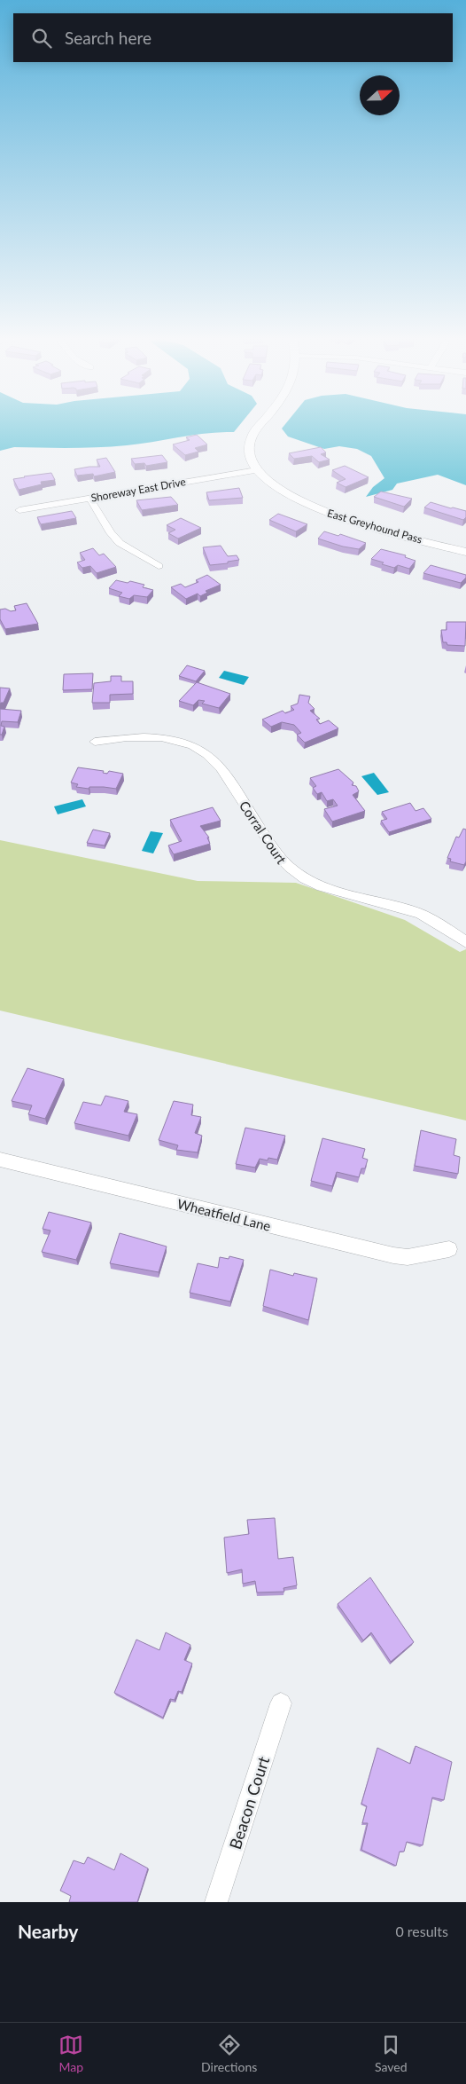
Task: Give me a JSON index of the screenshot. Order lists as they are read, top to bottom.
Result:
{
  "streets": {
    "street": [
      "Shoreway East Drive",
      "East Greyhound Pass",
      "Corral Court",
      "Wheatfield Lane",
      "Beacon Court"
    ]
  },
  "crossings": [
    ["Shoreway East Drive", "East Greyhound Pass"]
  ],
  "north": "right",
  "page": {
    "search": "Search here",
    "heading": ["Nearby", "0 results"],
    "nav": ["Map", "Directions", "Saved"]
  }
}
